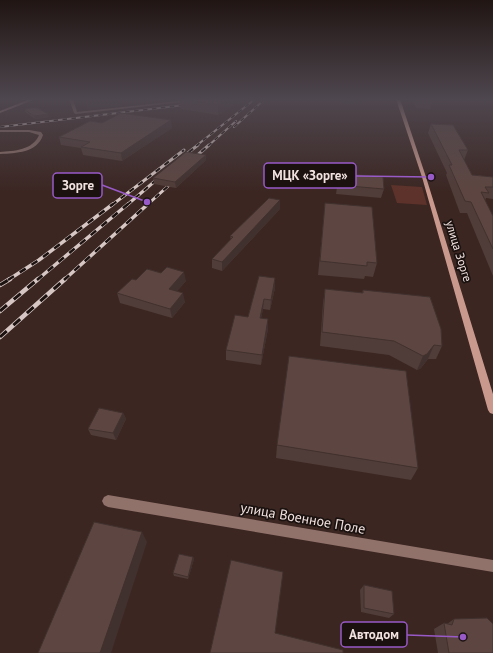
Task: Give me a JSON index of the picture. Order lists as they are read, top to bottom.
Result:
{
  "streets": {
    "street": ["улица Зорге", "улица Военное Поле"]
  },
  "places": ["МЦК «Зорге»", "Зорге", "Автодом"]
}
